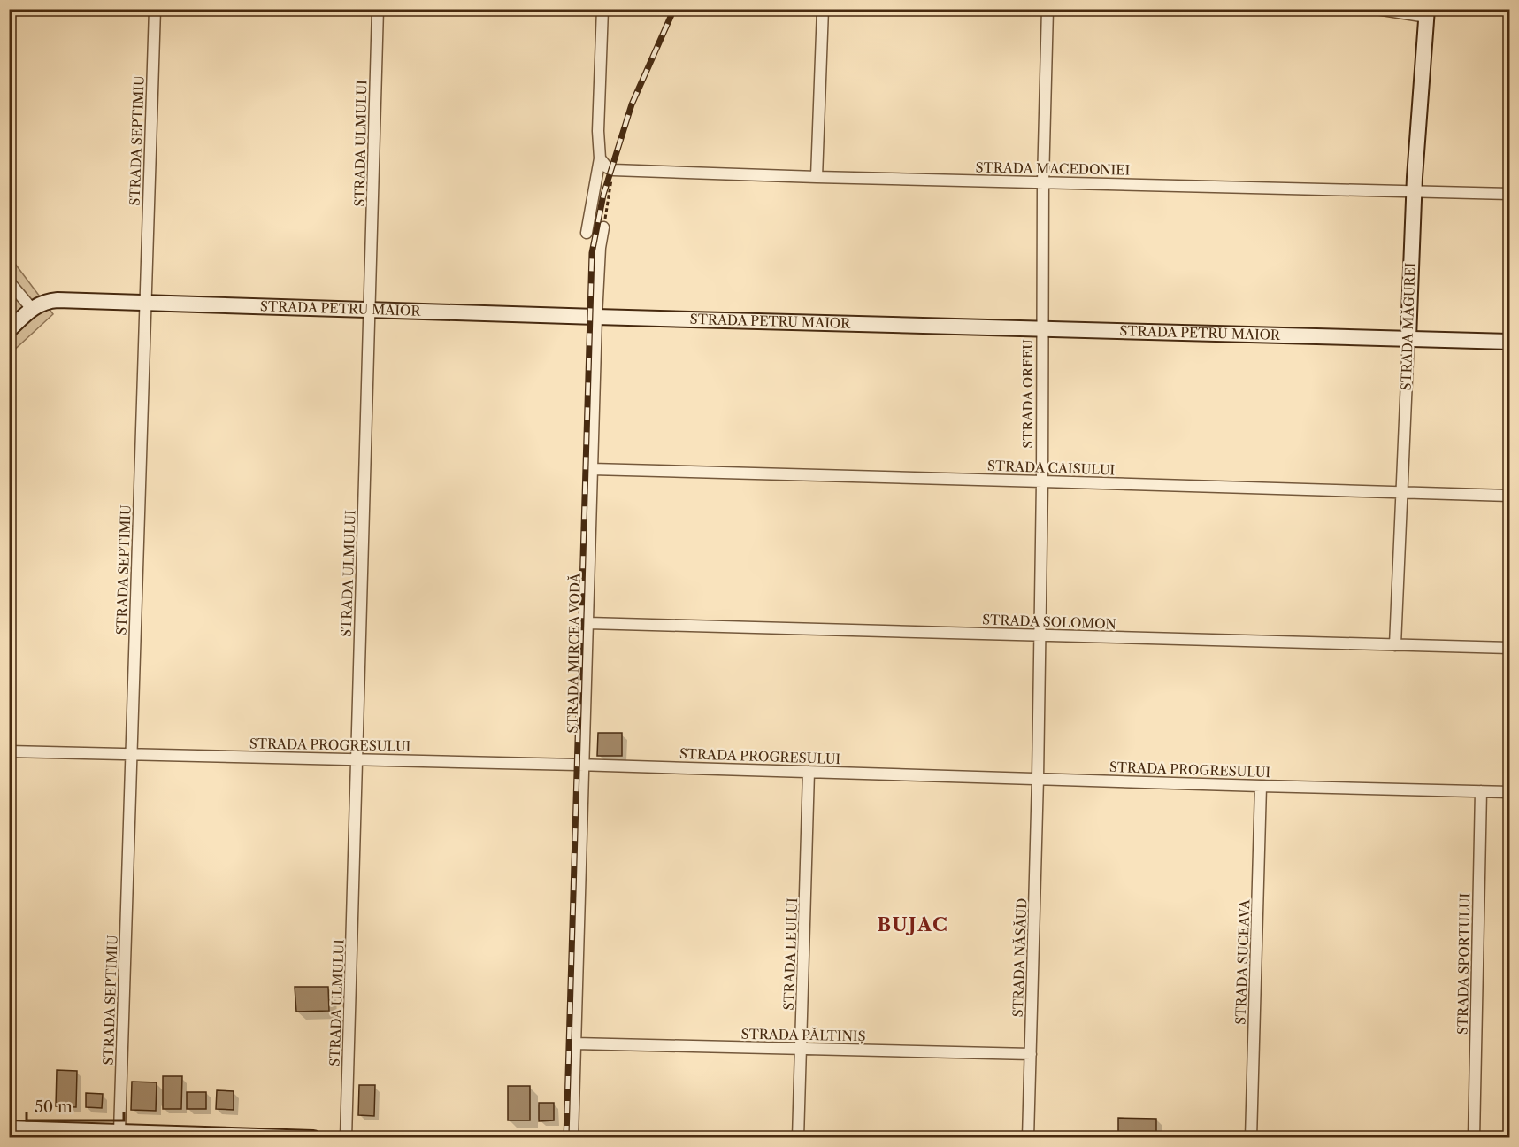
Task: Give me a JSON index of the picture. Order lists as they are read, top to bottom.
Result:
{
  "streets": {
    "street": [
      "STRADA SEPTIMIU",
      "STRADA ULMULUI",
      "STRADA MACEDONIEI",
      "STRADA PETRU MAIOR",
      "STRADA MĂGUREI",
      "STRADA ORFEU",
      "STRADA CAISULUI",
      "STRADA SOLOMON",
      "STRADA MIRCEA VODĂ",
      "STRADA PROGRESULUI",
      "STRADA LEULUI",
      "STRADA NĂSĂUD",
      "STRADA SUCEAVA",
      "STRADA SPORTULUI",
      "STRADA PĂLTINIȘ"
    ]
  },
  "crossings": [
    ["STRADA SEPTIMIU", "STRADA PETRU MAIOR"],
    ["STRADA SEPTIMIU", "STRADA PROGRESULUI"],
    ["STRADA ULMULUI", "STRADA PETRU MAIOR"],
    ["STRADA ULMULUI", "STRADA PROGRESULUI"],
    ["STRADA MACEDONIEI", "STRADA MĂGUREI"],
    ["STRADA MACEDONIEI", "STRADA ORFEU"],
    ["STRADA PETRU MAIOR", "STRADA MĂGUREI"],
    ["STRADA PETRU MAIOR", "STRADA ORFEU"],
    ["STRADA PETRU MAIOR", "STRADA MIRCEA VODĂ"],
    ["STRADA MĂGUREI", "STRADA CAISULUI"],
    ["STRADA MĂGUREI", "STRADA SOLOMON"],
    ["STRADA ORFEU", "STRADA CAISULUI"],
    ["STRADA ORFEU", "STRADA SOLOMON"],
    ["STRADA ORFEU", "STRADA PROGRESULUI"],
    ["STRADA ORFEU", "STRADA NĂSĂUD"],
    ["STRADA CAISULUI", "STRADA MIRCEA VODĂ"],
    ["STRADA SOLOMON", "STRADA MIRCEA VODĂ"],
    ["STRADA MIRCEA VODĂ", "STRADA PROGRESULUI"],
    ["STRADA MIRCEA VODĂ", "STRADA PĂLTINIȘ"],
    ["STRADA PROGRESULUI", "STRADA LEULUI"],
    ["STRADA PROGRESULUI", "STRADA NĂSĂUD"],
    ["STRADA PROGRESULUI", "STRADA SUCEAVA"],
    ["STRADA PROGRESULUI", "STRADA SPORTULUI"],
    ["STRADA LEULUI", "STRADA PĂLTINIȘ"],
    ["STRADA NĂSĂUD", "STRADA PĂLTINIȘ"]
  ],
  "districts": ["BUJAC"],
  "scale_bar": "50 m"
}
